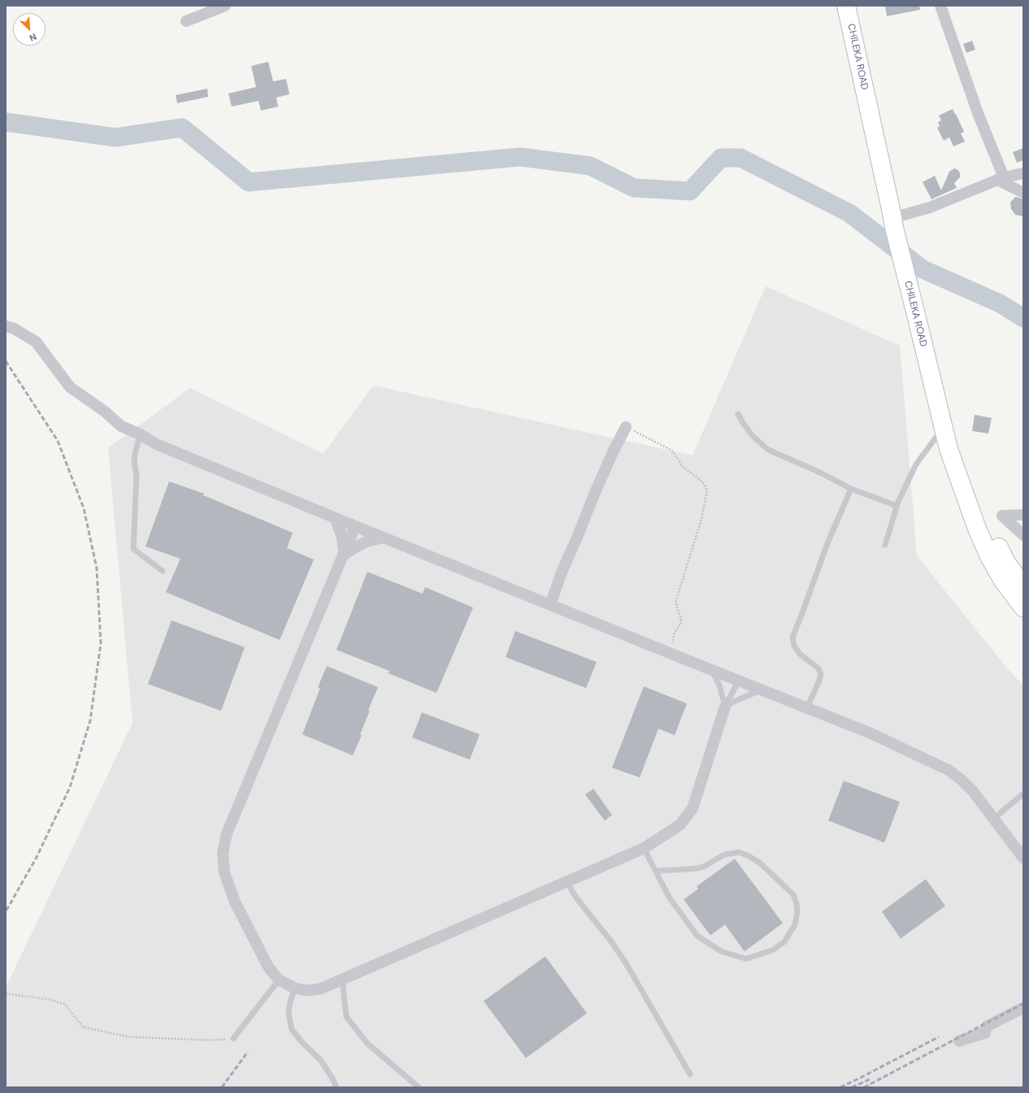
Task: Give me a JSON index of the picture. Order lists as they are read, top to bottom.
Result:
{
  "streets": {
    "highway": ["CHILEKA ROAD"]
  },
  "north": "bottom right"
}
